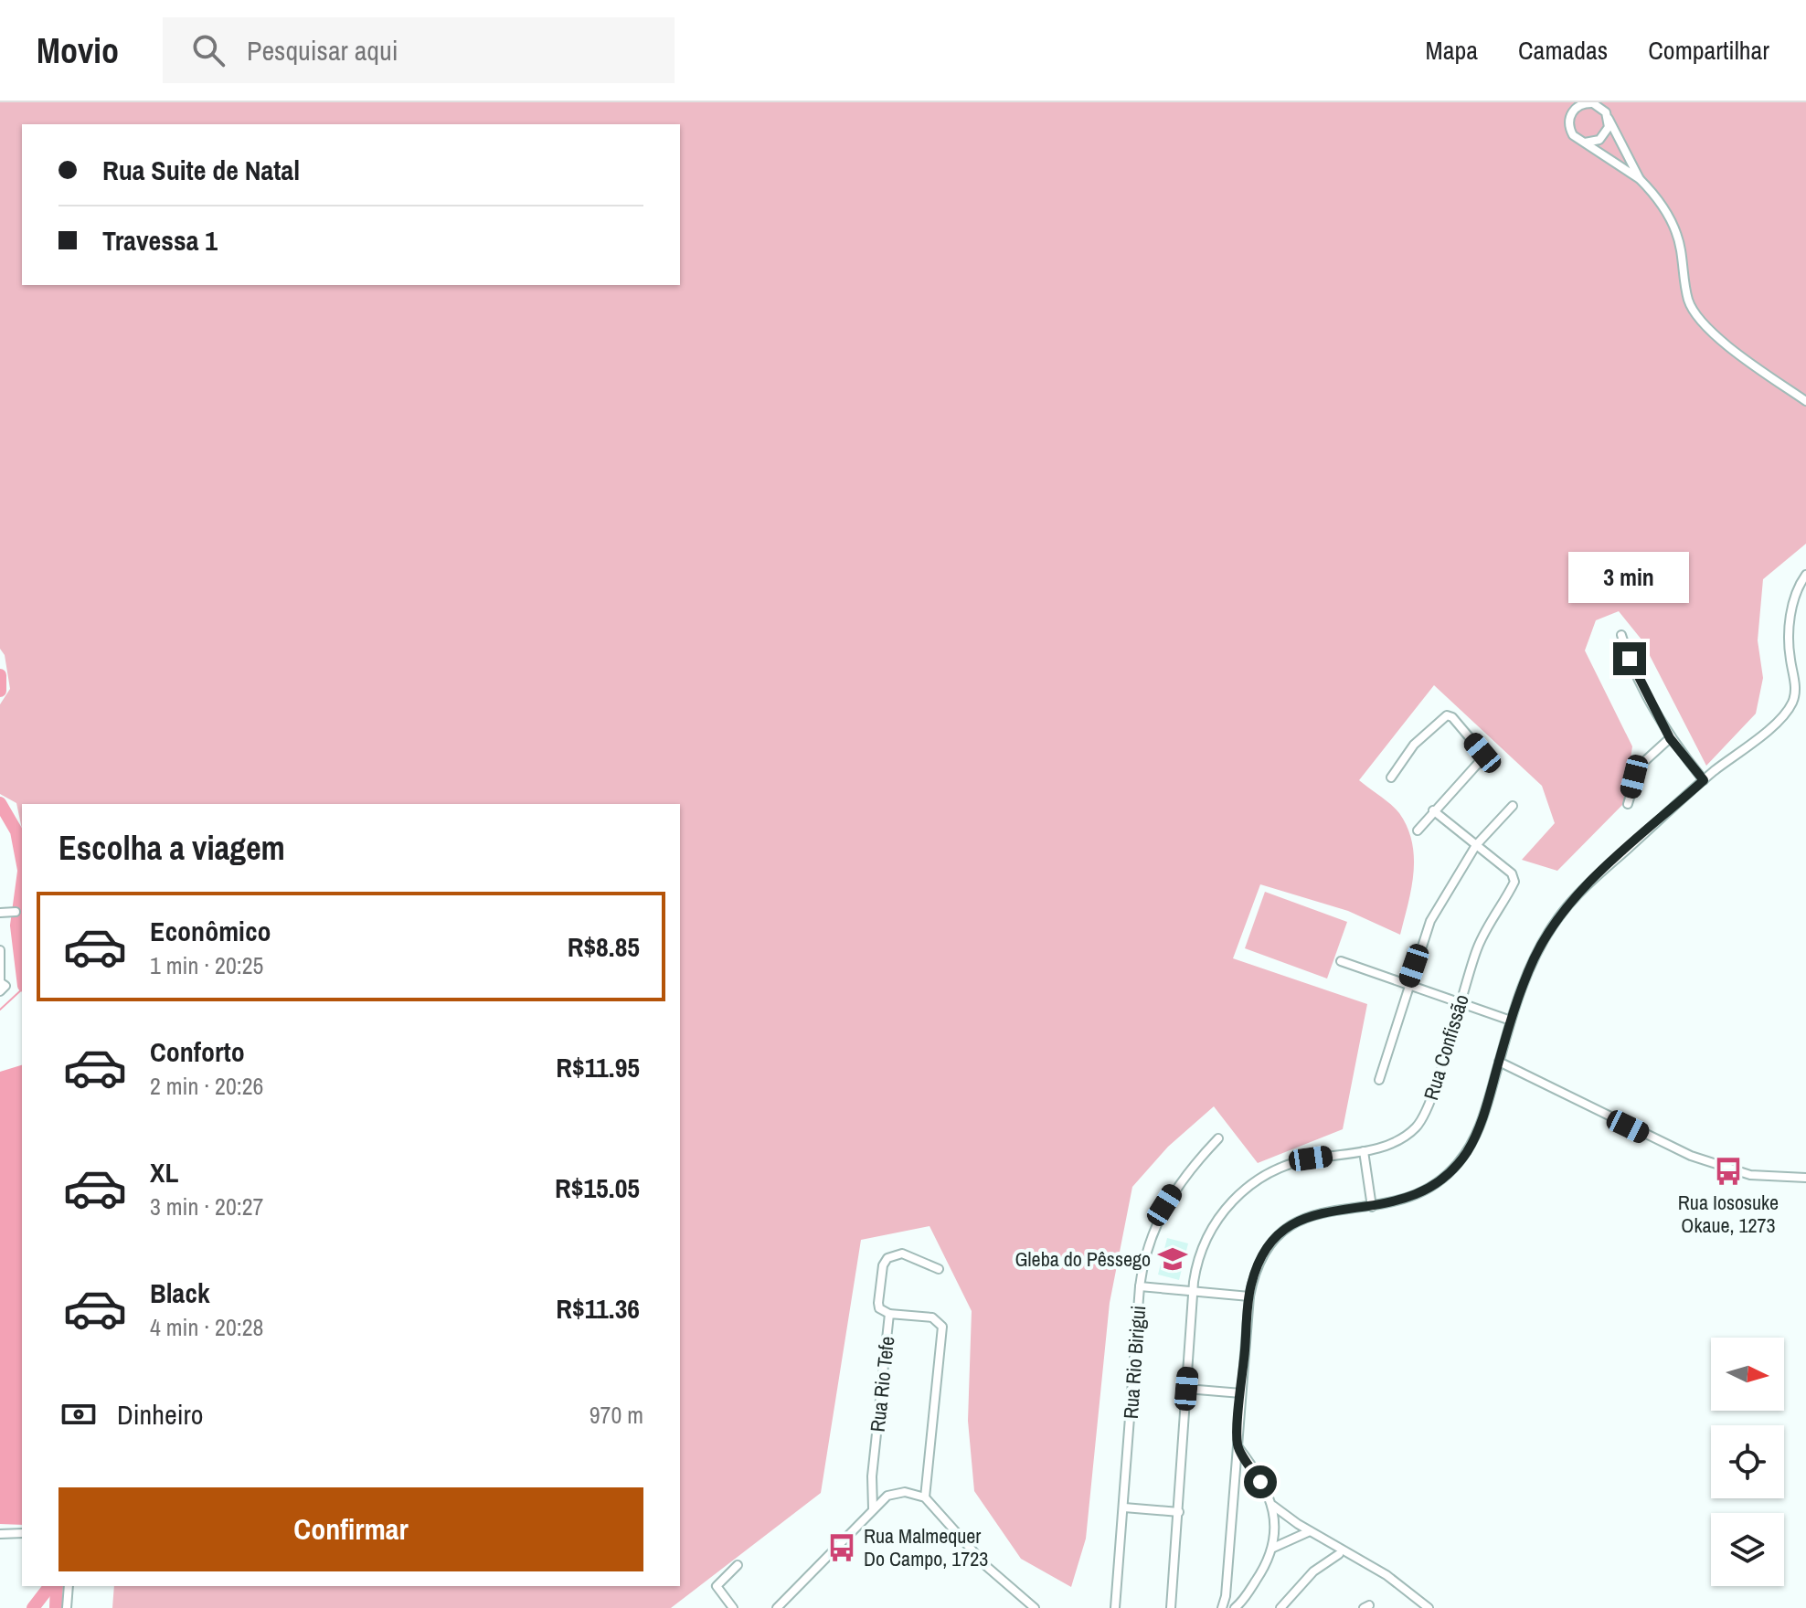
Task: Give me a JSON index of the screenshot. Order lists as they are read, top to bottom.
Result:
{
  "streets": {
    "street": ["Rua Confissão", "Rua Rio Birigui", "Rua Rio Tefe"]
  },
  "places": {
    "bus stop": ["Rua Iososuke Okaue, 1273", "Rua Malmequer Do Campo, 1723"],
    "school or university": ["Gleba do Pêssego"]
  },
  "north": "right",
  "page": {
    "header": "Movio",
    "search": "Pesquisar aqui",
    "nav": ["Mapa", "Camadas", "Compartilhar"],
    "banner": ["Rua Suite de Natal", "Travessa 1"],
    "bubble": "3 min",
    "heading": "Escolha a viagem",
    "list": [
      {
        "name": "Econômico",
        "note": "1 min · 20:25",
        "value": "R$8.85"
      },
      {
        "name": "Conforto",
        "note": "2 min · 20:26",
        "value": "R$11.95"
      },
      {
        "name": "XL",
        "note": "3 min · 20:27",
        "value": "R$15.05"
      },
      {
        "name": "Black",
        "note": "4 min · 20:28",
        "value": "R$11.36"
      }
    ],
    "pay": ["Dinheiro", "970 m"],
    "buttons": "Confirmar"
  }
}
